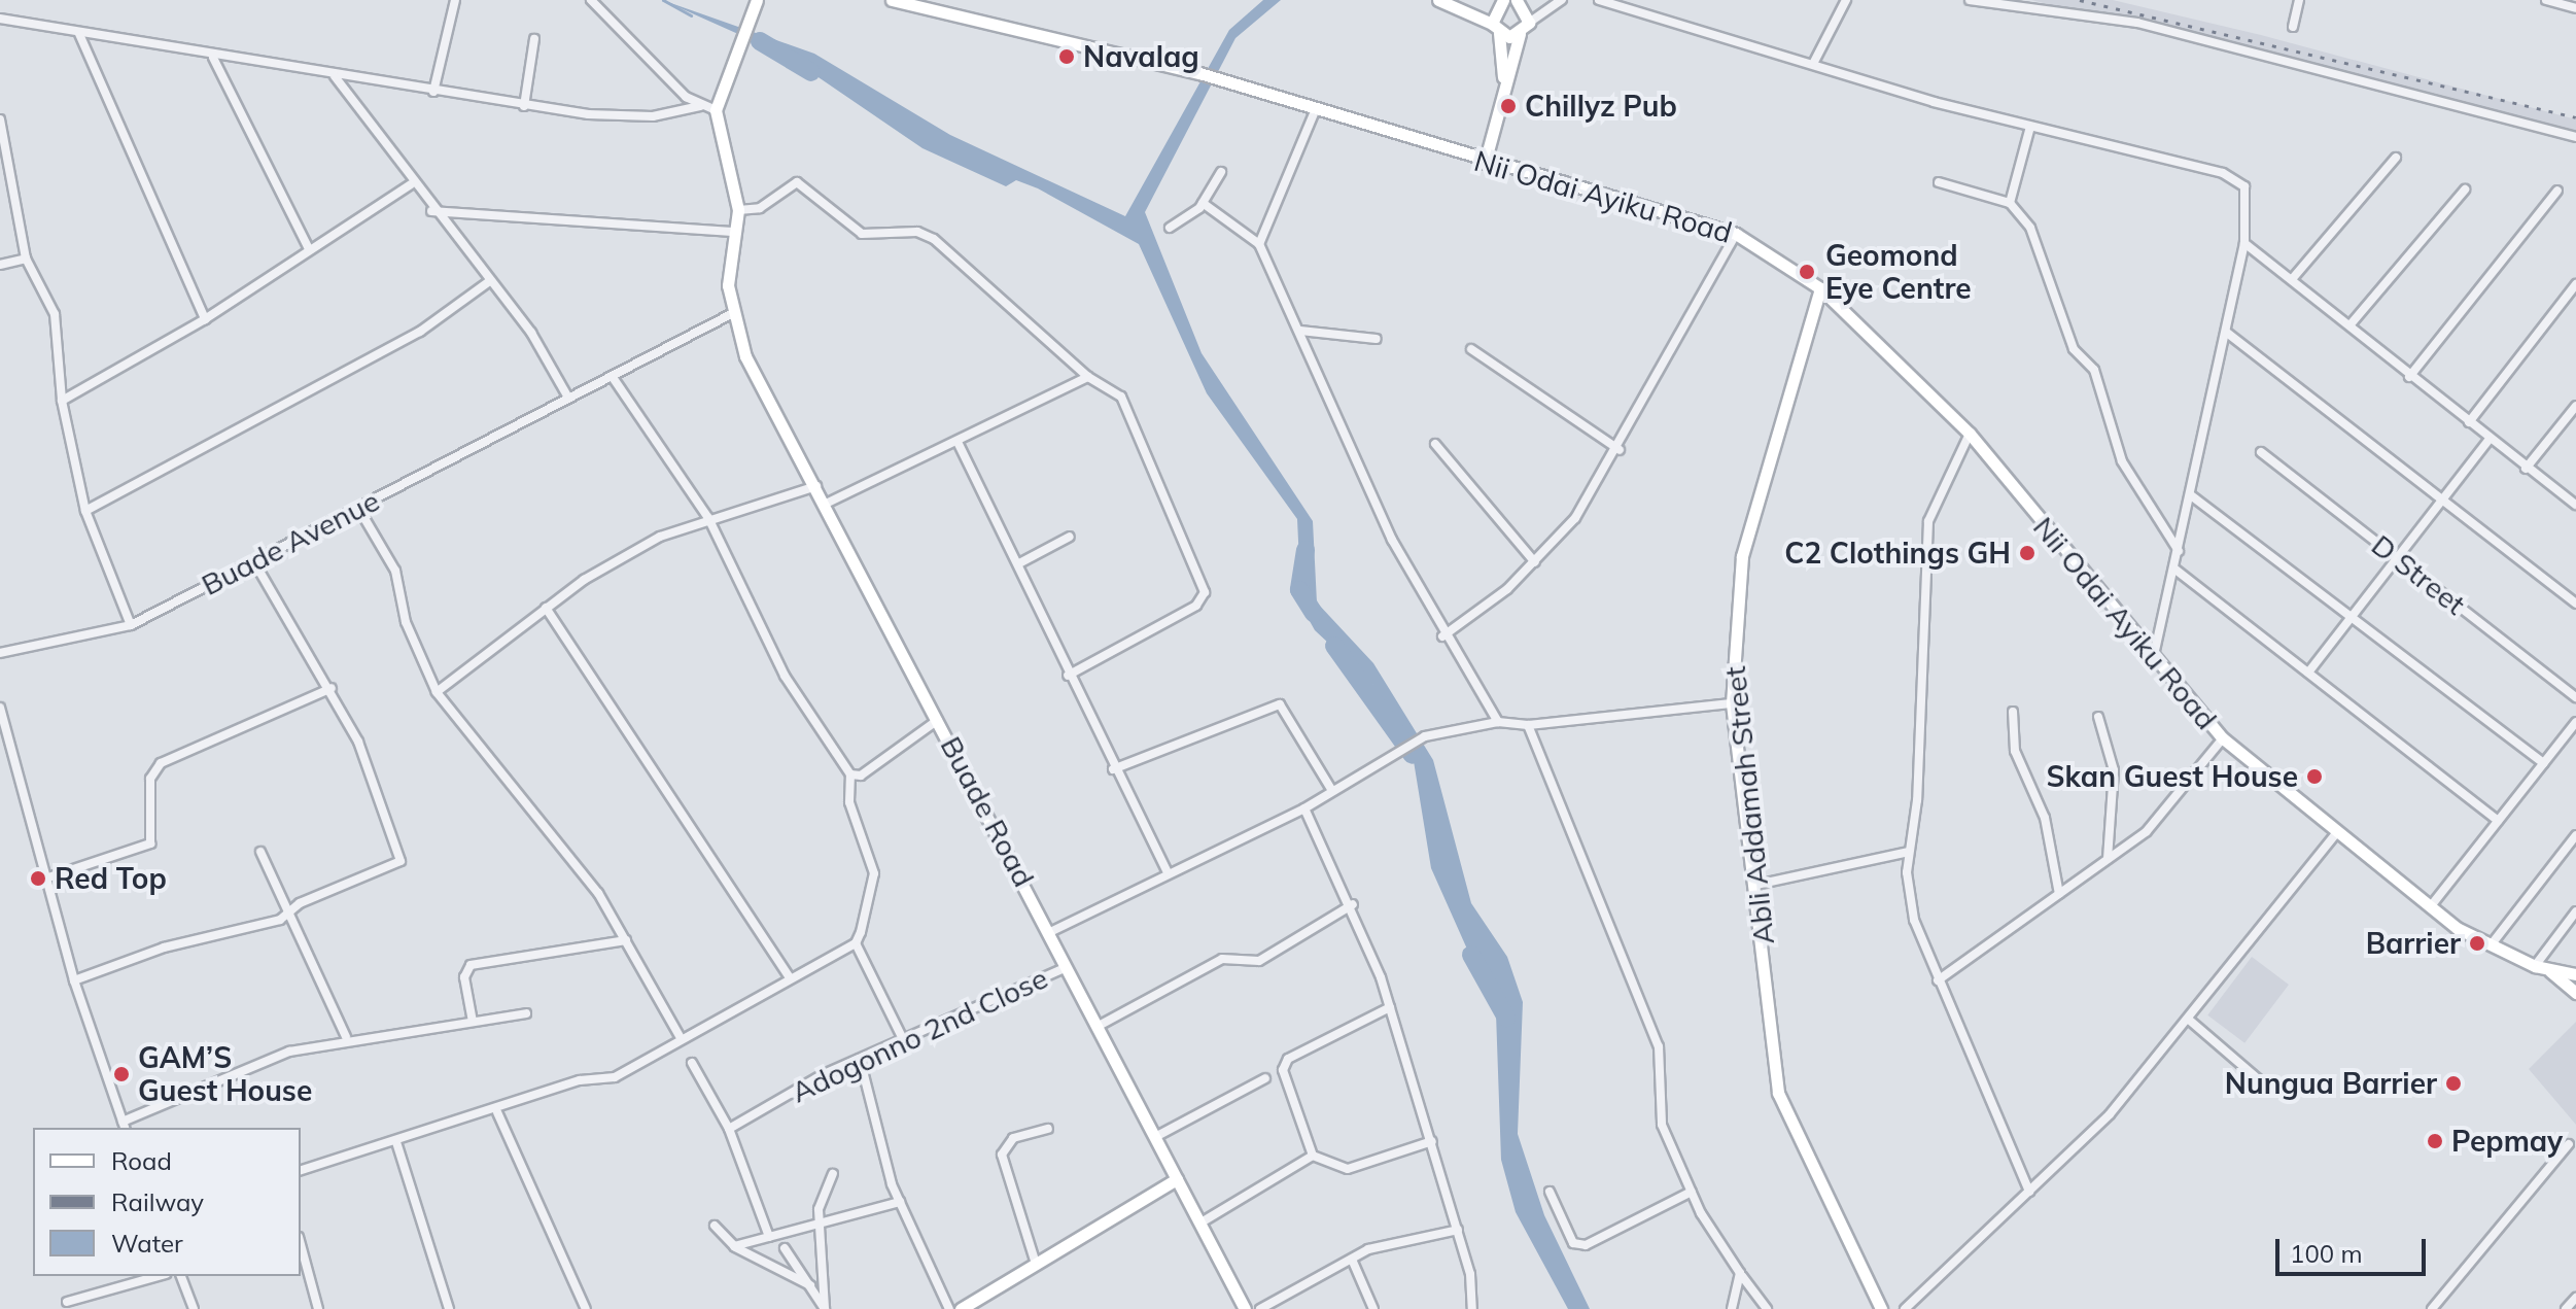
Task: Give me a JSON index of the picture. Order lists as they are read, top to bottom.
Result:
{
  "streets": {
    "street": [
      "Nii Odai Ayiku Road",
      "Buade Avenue",
      "D Street",
      "Abli Addamah Street",
      "Buade Road",
      "Adogonno 2nd Close"
    ]
  },
  "crossings": [
    ["Nii Odai Ayiku Road", "Abli Addamah Street"],
    ["Buade Avenue", "Buade Road"],
    ["Buade Road", "Adogonno 2nd Close"]
  ],
  "places": [
    "Navalag",
    "Chillyz Pub",
    "Geomond Eye Centre",
    "C2 Clothings GH",
    "Skan Guest House",
    "Red Top",
    "Barrier",
    "GAM’S Guest House",
    "Nungua Barrier",
    "Pepmay"
  ],
  "legend": ["Road", "Railway", "Water"],
  "scale_bar": "100 m"
}
